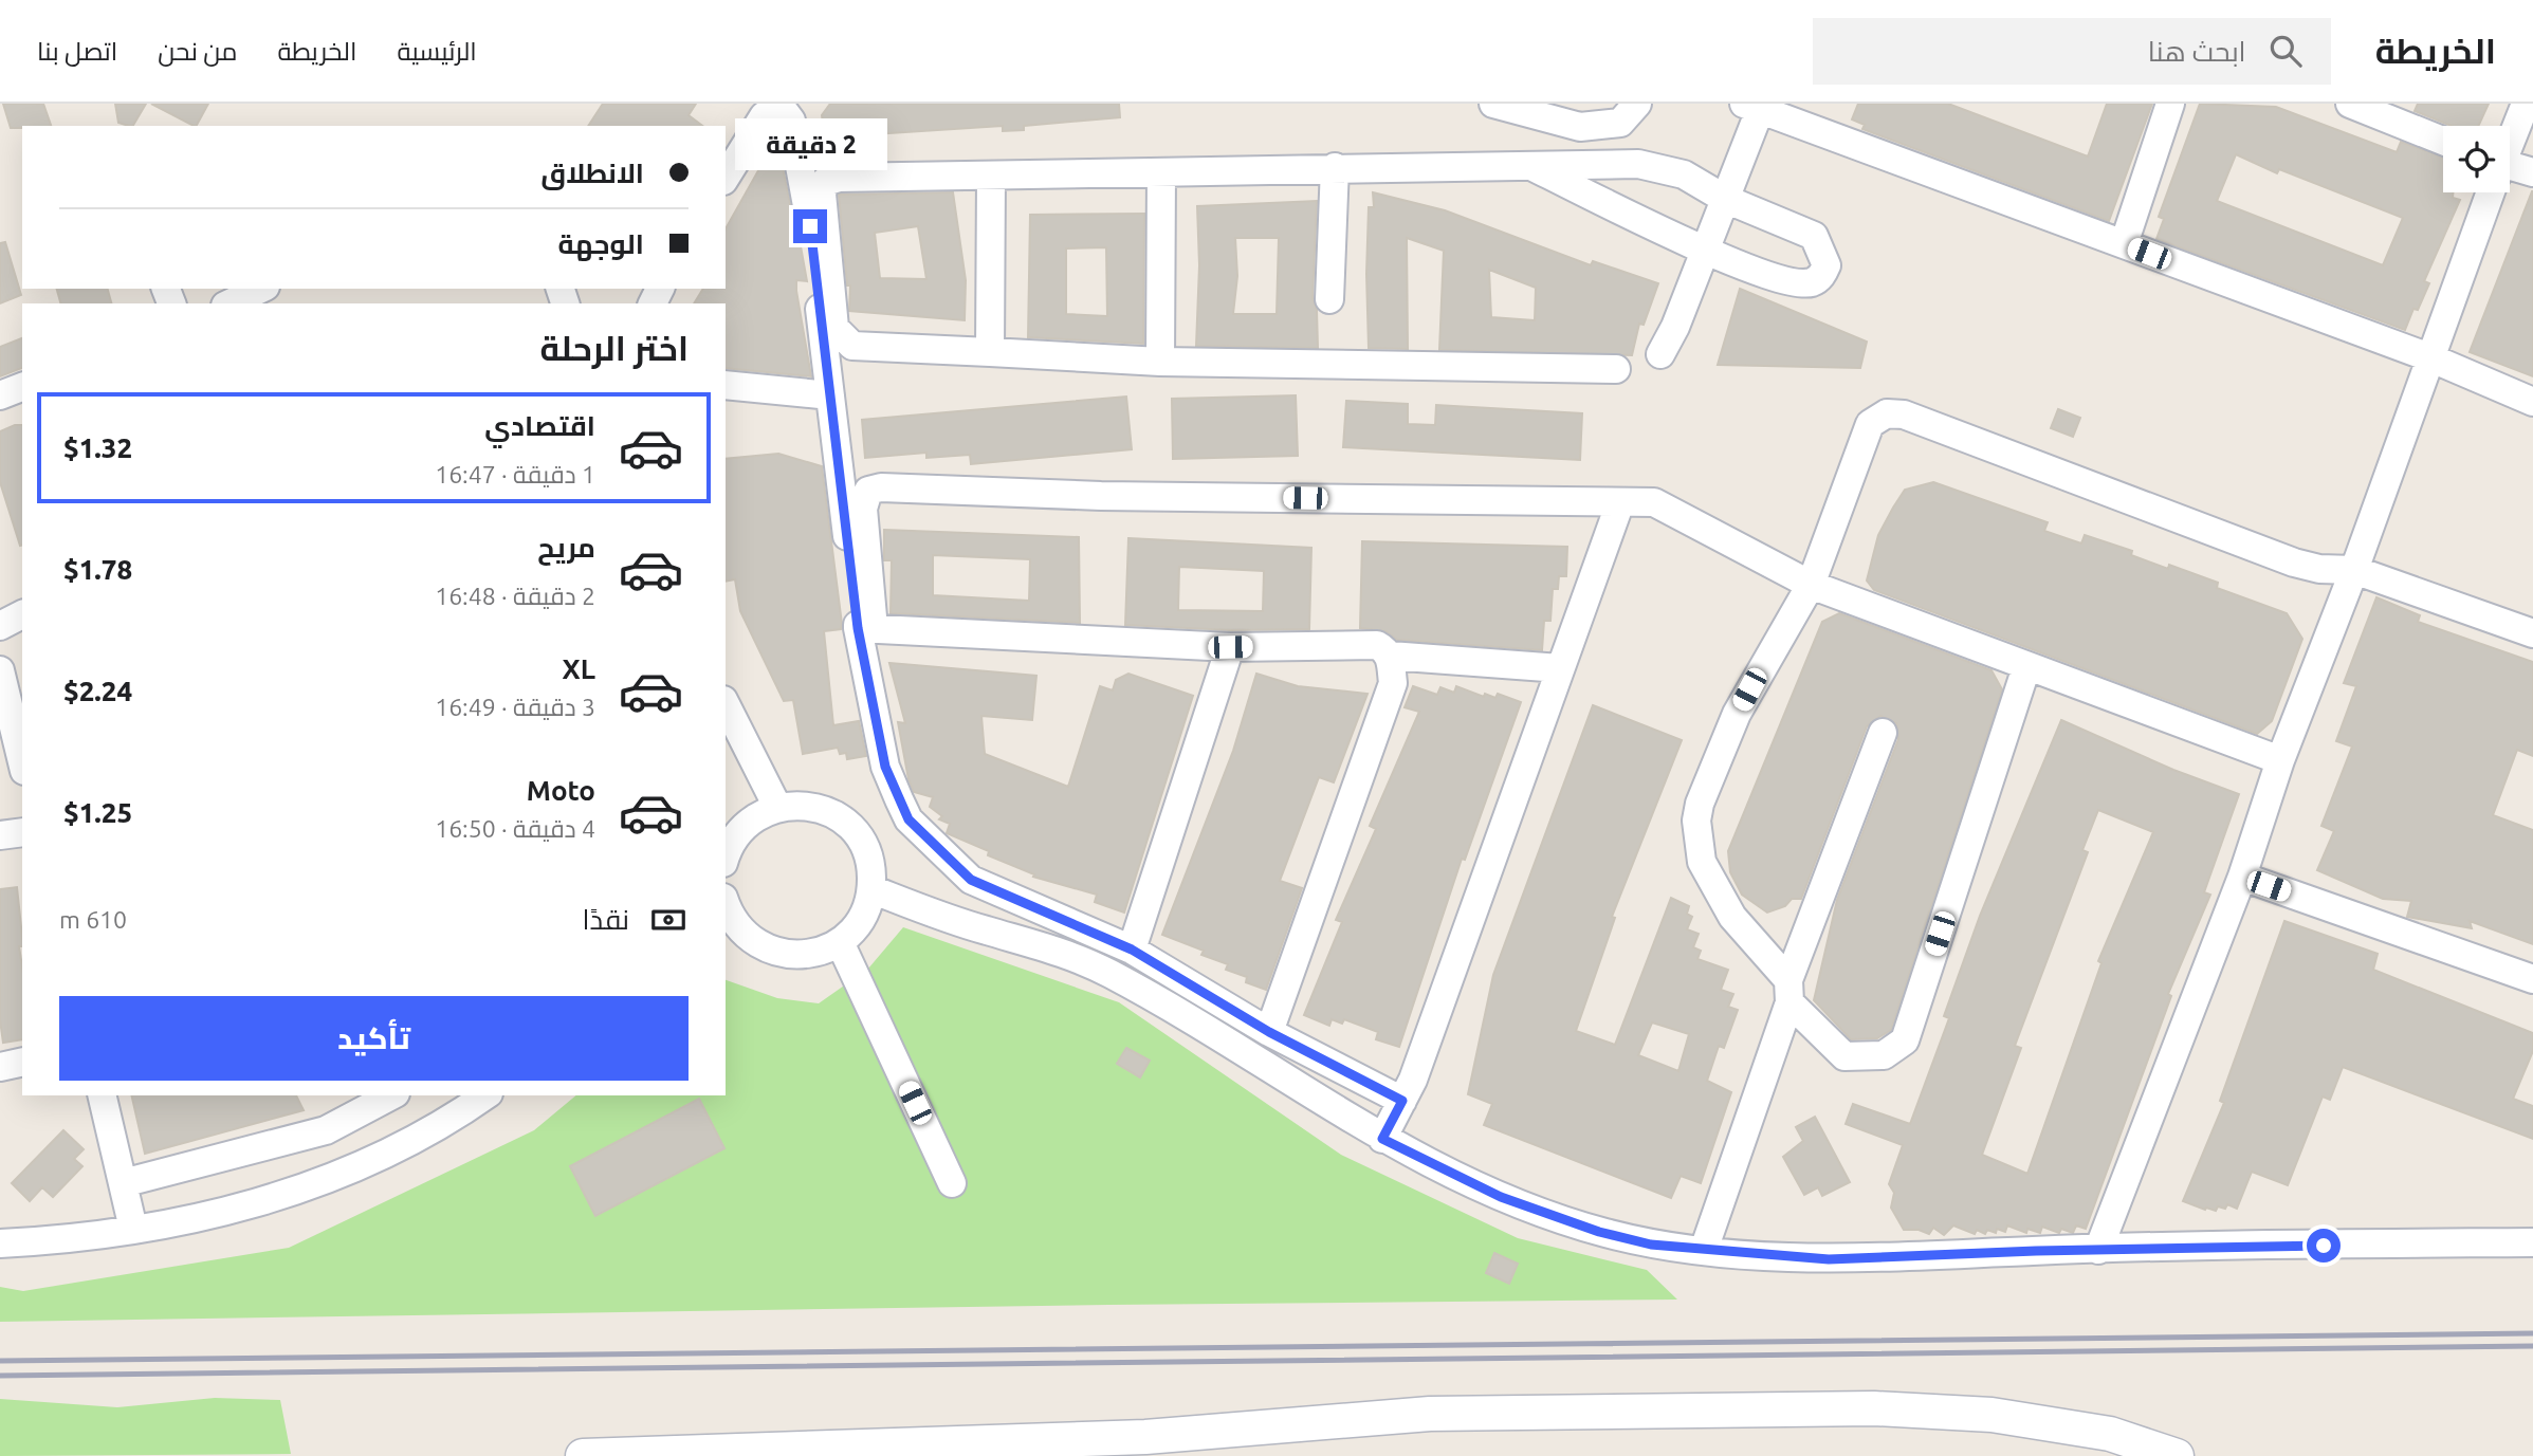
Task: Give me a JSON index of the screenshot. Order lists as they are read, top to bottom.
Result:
{
  "page": {
    "header": "الخريطة",
    "search": "ابحث هنا",
    "nav": [
      "الرئيسية",
      "الخريطة",
      "من نحن",
      "اتصل بنا"
    ],
    "bubble": "2 دقيقة",
    "banner": ["الانطلاق", "الوجهة"],
    "heading": "اختر الرحلة",
    "list": [
      {
        "name": "اقتصادي",
        "note": "1 دقيقة · 16:47",
        "value": "$1.32"
      },
      {
        "name": "مريح",
        "note": "2 دقيقة · 16:48",
        "value": "$1.78"
      },
      {
        "name": "XL",
        "note": "3 دقيقة · 16:49",
        "value": "$2.24"
      },
      {
        "name": "Moto",
        "note": "4 دقيقة · 16:50",
        "value": "$1.25"
      }
    ],
    "pay": ["نقدًا", "610 m"],
    "buttons": "تأكيد"
  }
}
